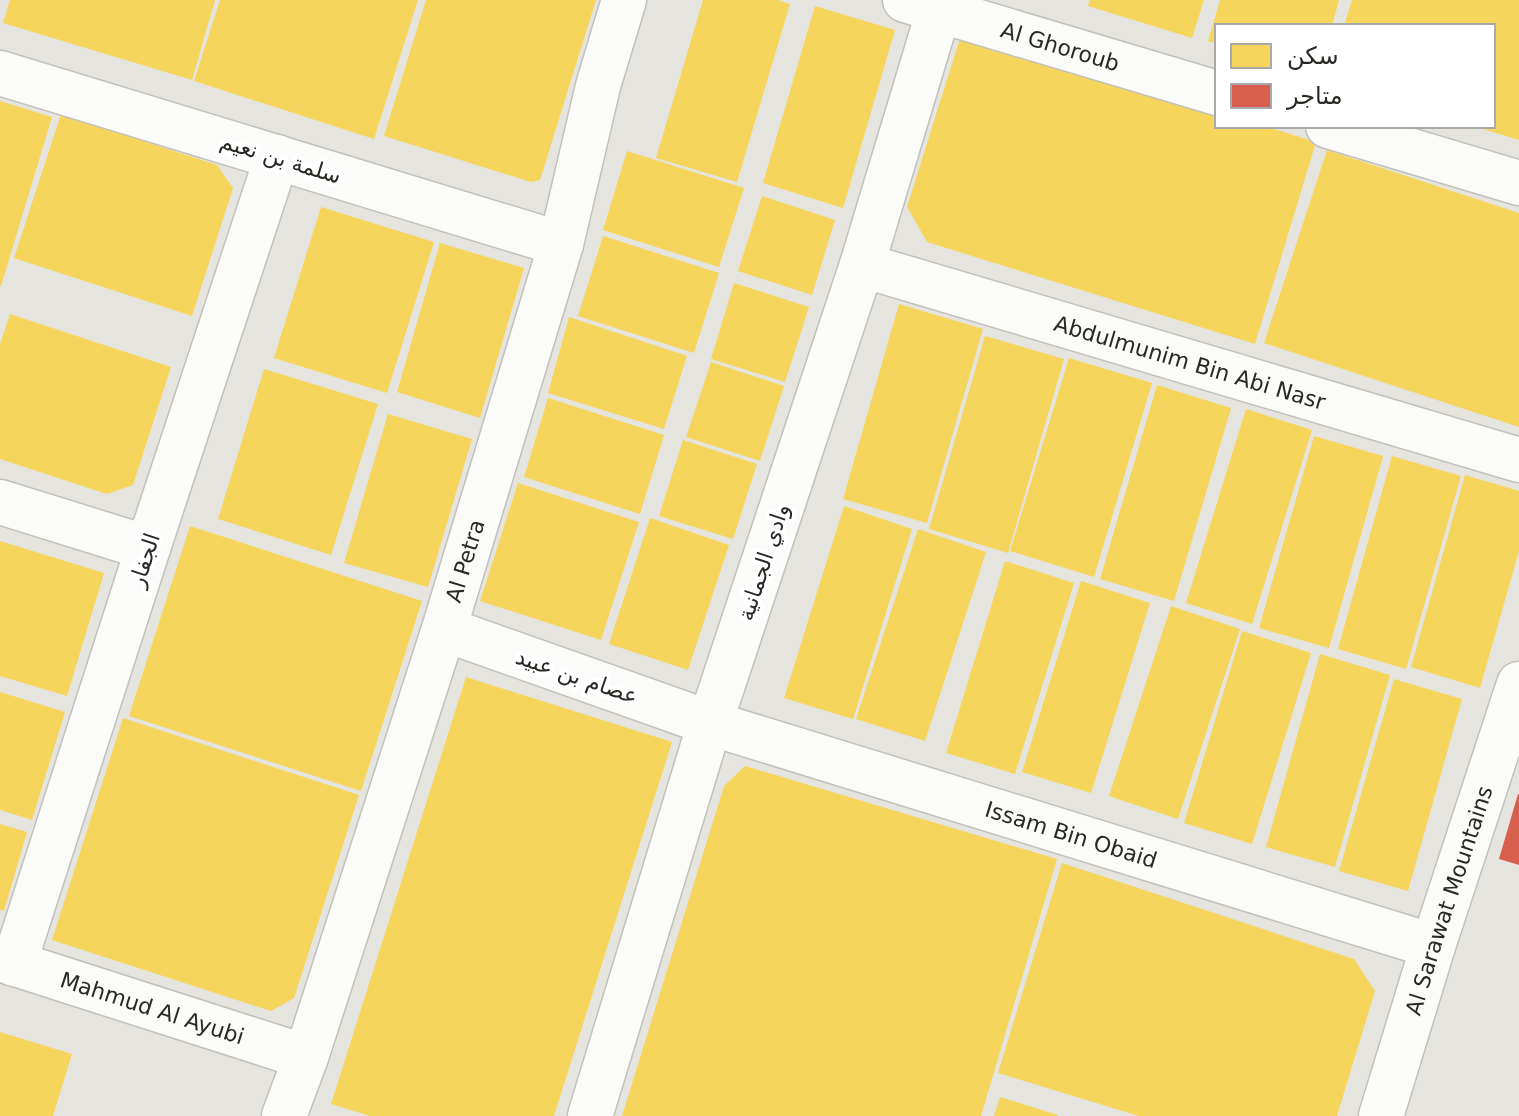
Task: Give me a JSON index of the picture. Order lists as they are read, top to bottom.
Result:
{
  "streets": {
    "street": [
      "Al Ghoroub",
      "سلمة بن نعيم",
      "Abdulmunim Bin Abi Nasr",
      "الجفار",
      "Al Petra",
      "وادي الجمانية",
      "عصام بن عبيد",
      "Issam Bin Obaid",
      "Al Sarawat Mountains",
      "Mahmud Al Ayubi"
    ]
  },
  "crossings": [
    ["Al Ghoroub", "وادي الجمانية"],
    ["سلمة بن نعيم", "الجفار"],
    ["سلمة بن نعيم", "Al Petra"],
    ["Abdulmunim Bin Abi Nasr", "وادي الجمانية"],
    ["الجفار", "Mahmud Al Ayubi"],
    ["Al Petra", "عصام بن عبيد"],
    ["Al Petra", "Mahmud Al Ayubi"],
    ["وادي الجمانية", "عصام بن عبيد"],
    ["وادي الجمانية", "Issam Bin Obaid"],
    ["عصام بن عبيد", "Issam Bin Obaid"],
    ["Issam Bin Obaid", "Al Sarawat Mountains"]
  ],
  "legend": ["سكن", "متاجر"]
}
